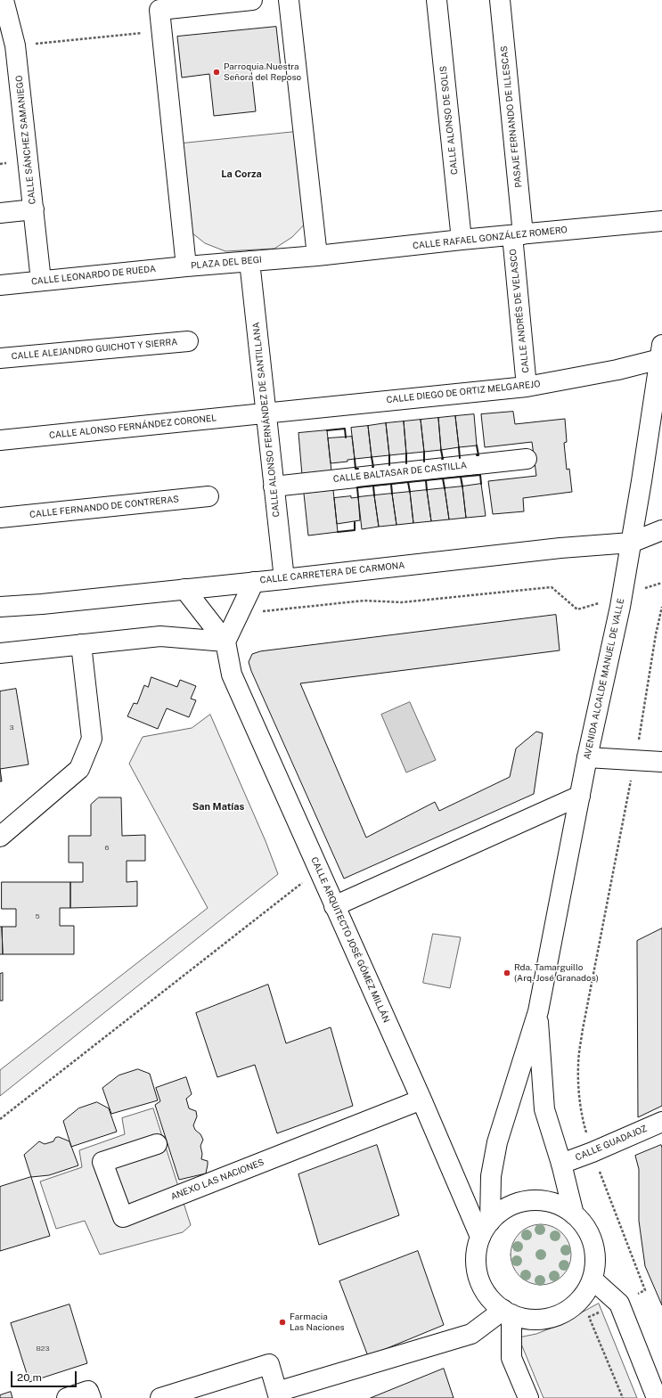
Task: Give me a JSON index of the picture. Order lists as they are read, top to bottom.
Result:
{
  "streets": {
    "street": [
      "PASAJE FERNANDO DE ILLESCAS",
      "CALLE ALONSO DE SOLIS",
      "CALLE SÁNCHEZ SAMANIEGO",
      "CALLE RAFAEL GONZÁLEZ ROMERO",
      "PLAZA DEL BEGI",
      "CALLE LEONARDO DE RUEDA",
      "CALLE ANDRÉS DE VELASCO",
      "CALLE ALEJANDRO GUICHOT Y SIERRA",
      "CALLE DIEGO DE ORTIZ MELGAREJO",
      "CALLE ALONSO FERNÁNDEZ DE SANTILLANA",
      "CALLE ALONSO FERNÁNDEZ CORONEL",
      "CALLE BALTASAR DE CASTILLA",
      "CALLE FERNANDO DE CONTRERAS",
      "CALLE CARRETERA DE CARMONA",
      "AVENIDA ALCALDE MANUEL DE VALLE",
      "CALLE ARQUITECTO JOSÉ GÓMEZ MILLÁN",
      "CALLE GUADAJOZ",
      "ANEXO LAS NACIONES"
    ]
  },
  "crossings": [
    ["PASAJE FERNANDO DE ILLESCAS", "CALLE RAFAEL GONZÁLEZ ROMERO"],
    ["PASAJE FERNANDO DE ILLESCAS", "CALLE ANDRÉS DE VELASCO"],
    ["CALLE ALONSO DE SOLIS", "CALLE RAFAEL GONZÁLEZ ROMERO"],
    ["CALLE SÁNCHEZ SAMANIEGO", "CALLE LEONARDO DE RUEDA"],
    ["CALLE RAFAEL GONZÁLEZ ROMERO", "PLAZA DEL BEGI"],
    ["CALLE RAFAEL GONZÁLEZ ROMERO", "CALLE ANDRÉS DE VELASCO"],
    ["PLAZA DEL BEGI", "CALLE LEONARDO DE RUEDA"],
    ["PLAZA DEL BEGI", "CALLE ALONSO FERNÁNDEZ DE SANTILLANA"],
    ["CALLE ANDRÉS DE VELASCO", "CALLE DIEGO DE ORTIZ MELGAREJO"],
    ["CALLE DIEGO DE ORTIZ MELGAREJO", "CALLE ALONSO FERNÁNDEZ DE SANTILLANA"],
    ["CALLE DIEGO DE ORTIZ MELGAREJO", "CALLE ALONSO FERNÁNDEZ CORONEL"],
    ["CALLE DIEGO DE ORTIZ MELGAREJO", "AVENIDA ALCALDE MANUEL DE VALLE"],
    ["CALLE ALONSO FERNÁNDEZ DE SANTILLANA", "CALLE ALONSO FERNÁNDEZ CORONEL"],
    ["CALLE ALONSO FERNÁNDEZ DE SANTILLANA", "CALLE BALTASAR DE CASTILLA"],
    ["CALLE ALONSO FERNÁNDEZ DE SANTILLANA", "CALLE CARRETERA DE CARMONA"],
    ["CALLE CARRETERA DE CARMONA", "AVENIDA ALCALDE MANUEL DE VALLE"],
    ["AVENIDA ALCALDE MANUEL DE VALLE", "CALLE ARQUITECTO JOSÉ GÓMEZ MILLÁN"],
    ["AVENIDA ALCALDE MANUEL DE VALLE", "CALLE GUADAJOZ"],
    ["CALLE ARQUITECTO JOSÉ GÓMEZ MILLÁN", "ANEXO LAS NACIONES"]
  ],
  "districts": ["La Corza", "San Matías"],
  "places": ["Parroquia Nuestra Señora del Reposo", "Rda. Tamarguillo (Arq. José Granados)", "Farmacia Las Naciones"],
  "house_numbers": [
    "3",
    "6",
    "5",
    "B23"
  ],
  "scale_bar": "20 m"
}
